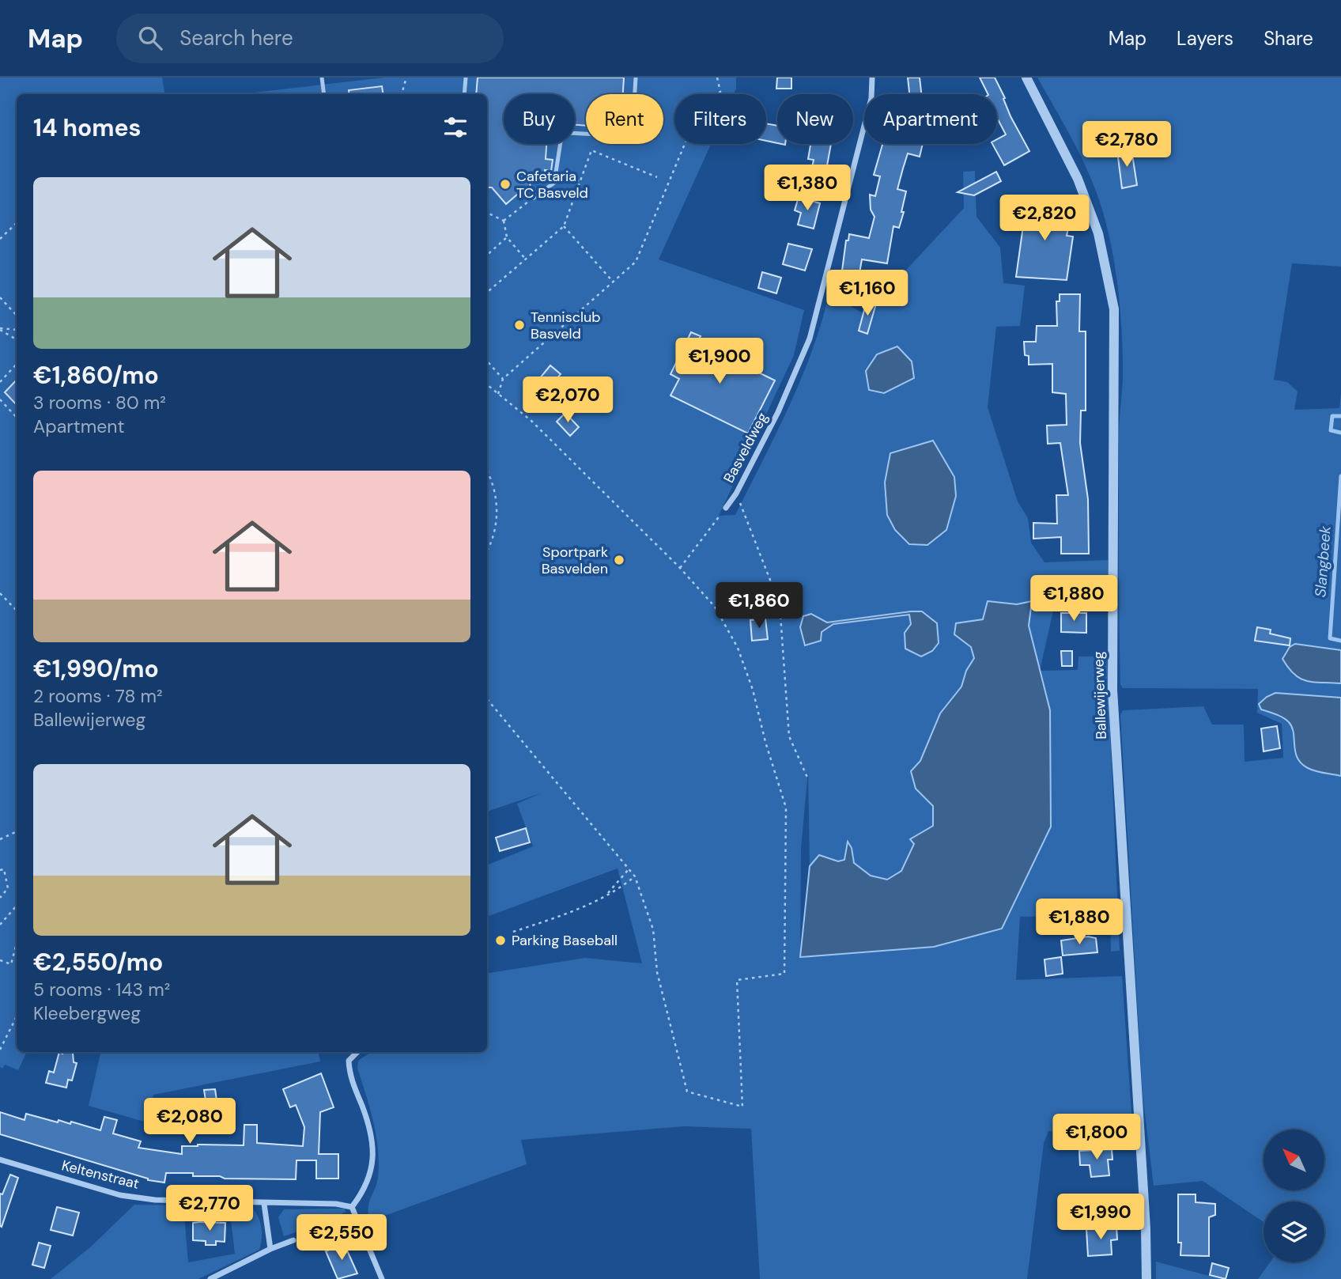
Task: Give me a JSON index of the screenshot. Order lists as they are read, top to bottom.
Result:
{
  "streets": {
    "street": ["Basveldweg", "Ballewijerweg", "Keltenstraat"]
  },
  "water": ["Slangbeek"],
  "places": [
    "Cafetaria TC Basveld",
    "Tennisclub Basveld",
    "Sportpark Basvelden",
    "Parking Baseball"
  ],
  "north": "top left",
  "page": {
    "header": "Map",
    "search": "Search here",
    "nav": ["Map", "Layers", "Share"],
    "chip": [
      "Buy",
      "Rent",
      "Filters",
      "New",
      "Apartment"
    ],
    "heading": "14 homes",
    "price": [
      "€2,780",
      "€1,380",
      "€2,820",
      "€1,160",
      "€1,900",
      "€2,070",
      "€1,880",
      "€1,860",
      "€1,880",
      "€2,080",
      "€1,800",
      "€2,770",
      "€1,990",
      "€2,550"
    ],
    "list": [
      {
        "name": "€1,860/mo",
        "note": "3 rooms · 80 m² · Apartment"
      },
      {
        "name": "€1,990/mo",
        "note": "2 rooms · 78 m² · Ballewijerweg"
      },
      {
        "name": "€2,550/mo",
        "note": "5 rooms · 143 m² · Kleebergweg"
      }
    ]
  }
}
